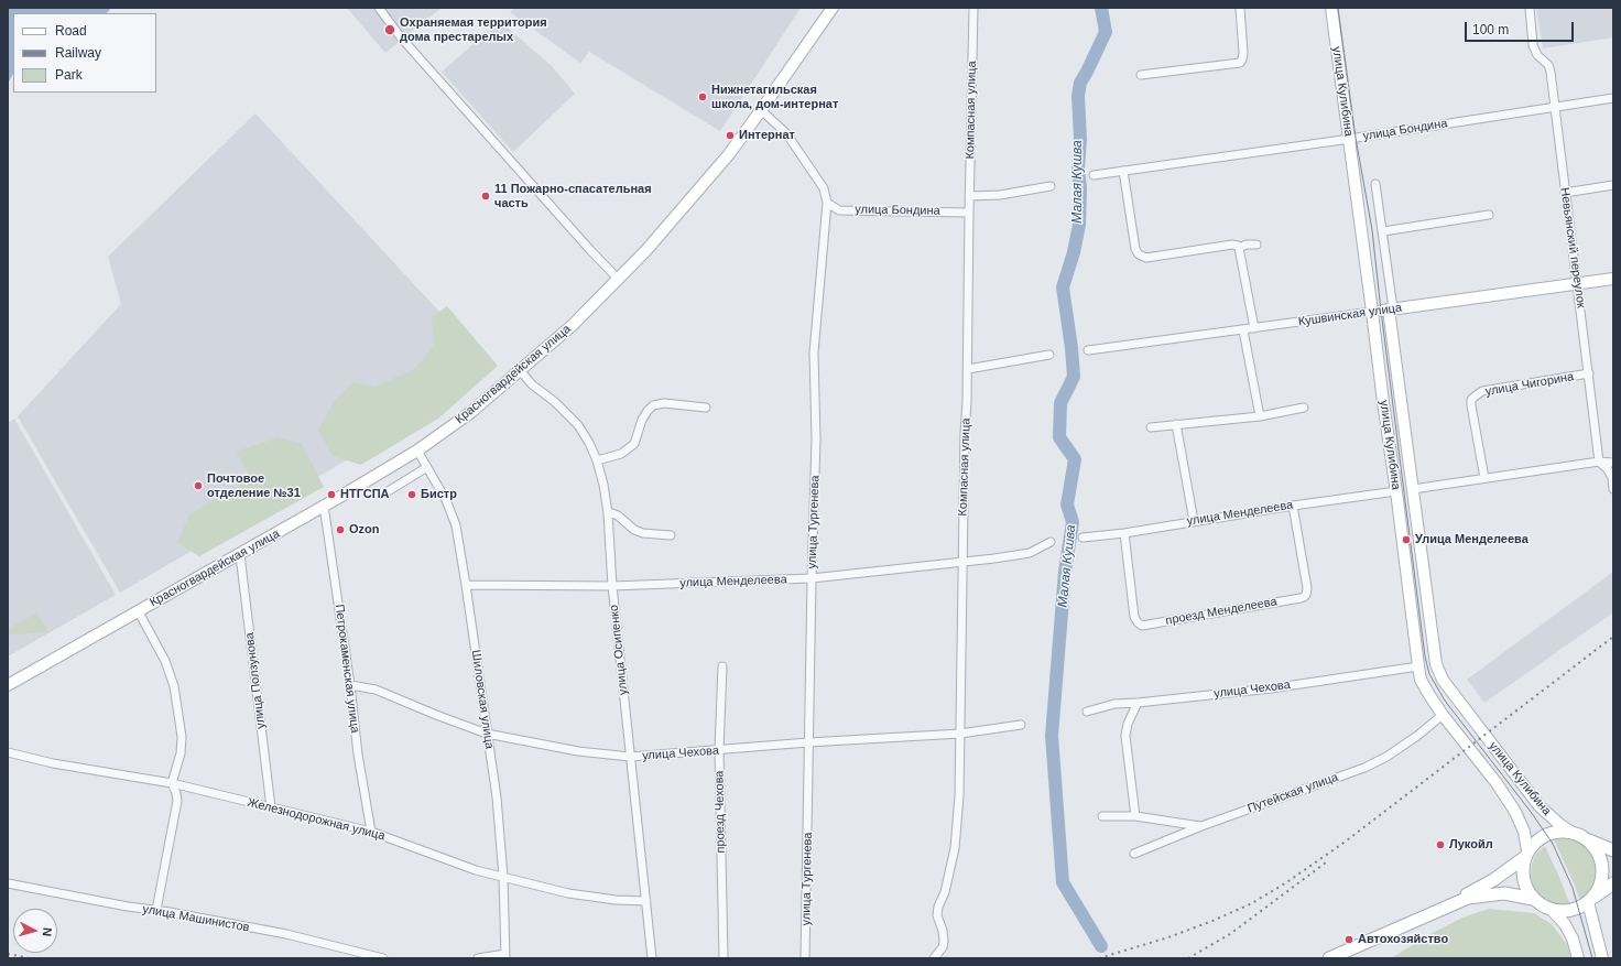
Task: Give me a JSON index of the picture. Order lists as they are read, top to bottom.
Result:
{
  "streets": {
    "main road": ["улица Кулибина", "Кушвинская улица", "Красногвардейская улица"],
    "street": [
      "Компасная улица",
      "улица Бондина",
      "Невьянский переулок",
      "улица Чигорина",
      "улица Менделеева",
      "улица Тургенева",
      "проезд Менделеева",
      "улица Осипенко",
      "Петрокаменская улица",
      "улица Ползунова",
      "улица Чехова",
      "Шиловская улица",
      "Путейская улица",
      "проезд Чехова",
      "Железнодорожная улица",
      "улица Машинистов"
    ]
  },
  "crossings": [
    ["улица Кулибина", "улица Бондина"],
    ["улица Кулибина", "Кушвинская улица"],
    ["улица Кулибина", "улица Менделеева"],
    ["улица Кулибина", "улица Чехова"],
    ["улица Кулибина", "Путейская улица"],
    ["Компасная улица", "улица Бондина"],
    ["Компасная улица", "улица Менделеева"],
    ["Компасная улица", "улица Чехова"],
    ["улица Бондина", "Невьянский переулок"],
    ["улица Бондина", "улица Тургенева"],
    ["Невьянский переулок", "Кушвинская улица"],
    ["Невьянский переулок", "улица Чигорина"],
    ["Красногвардейская улица", "улица Тургенева"],
    ["Красногвардейская улица", "улица Осипенко"],
    ["Красногвардейская улица", "Петрокаменская улица"],
    ["Красногвардейская улица", "улица Ползунова"],
    ["Красногвардейская улица", "Шиловская улица"],
    ["улица Менделеева", "улица Тургенева"],
    ["улица Менделеева", "проезд Менделеева"],
    ["улица Менделеева", "улица Осипенко"],
    ["улица Менделеева", "Шиловская улица"],
    ["улица Тургенева", "улица Чехова"],
    ["улица Осипенко", "улица Чехова"],
    ["улица Осипенко", "Железнодорожная улица"],
    ["Петрокаменская улица", "улица Чехова"],
    ["Петрокаменская улица", "Железнодорожная улица"],
    ["улица Ползунова", "Железнодорожная улица"],
    ["улица Чехова", "Шиловская улица"],
    ["улица Чехова", "проезд Чехова"],
    ["Шиловская улица", "Железнодорожная улица"]
  ],
  "water": ["Малая Кушва"],
  "places": [
    "Охраняемая территория дома престарелых",
    "Нижнетагильская школа, дом-интернат",
    "Интернат",
    "11 Пожарно-спасательная часть",
    "Почтовое отделение №31",
    "НТГСПА",
    "Бистр",
    "Ozon",
    "Улица Менделеева",
    "Лукойл",
    "Автохозяйство"
  ],
  "legend": ["Road", "Railway", "Park"],
  "scale_bar": "100 m",
  "north": "right"
}
